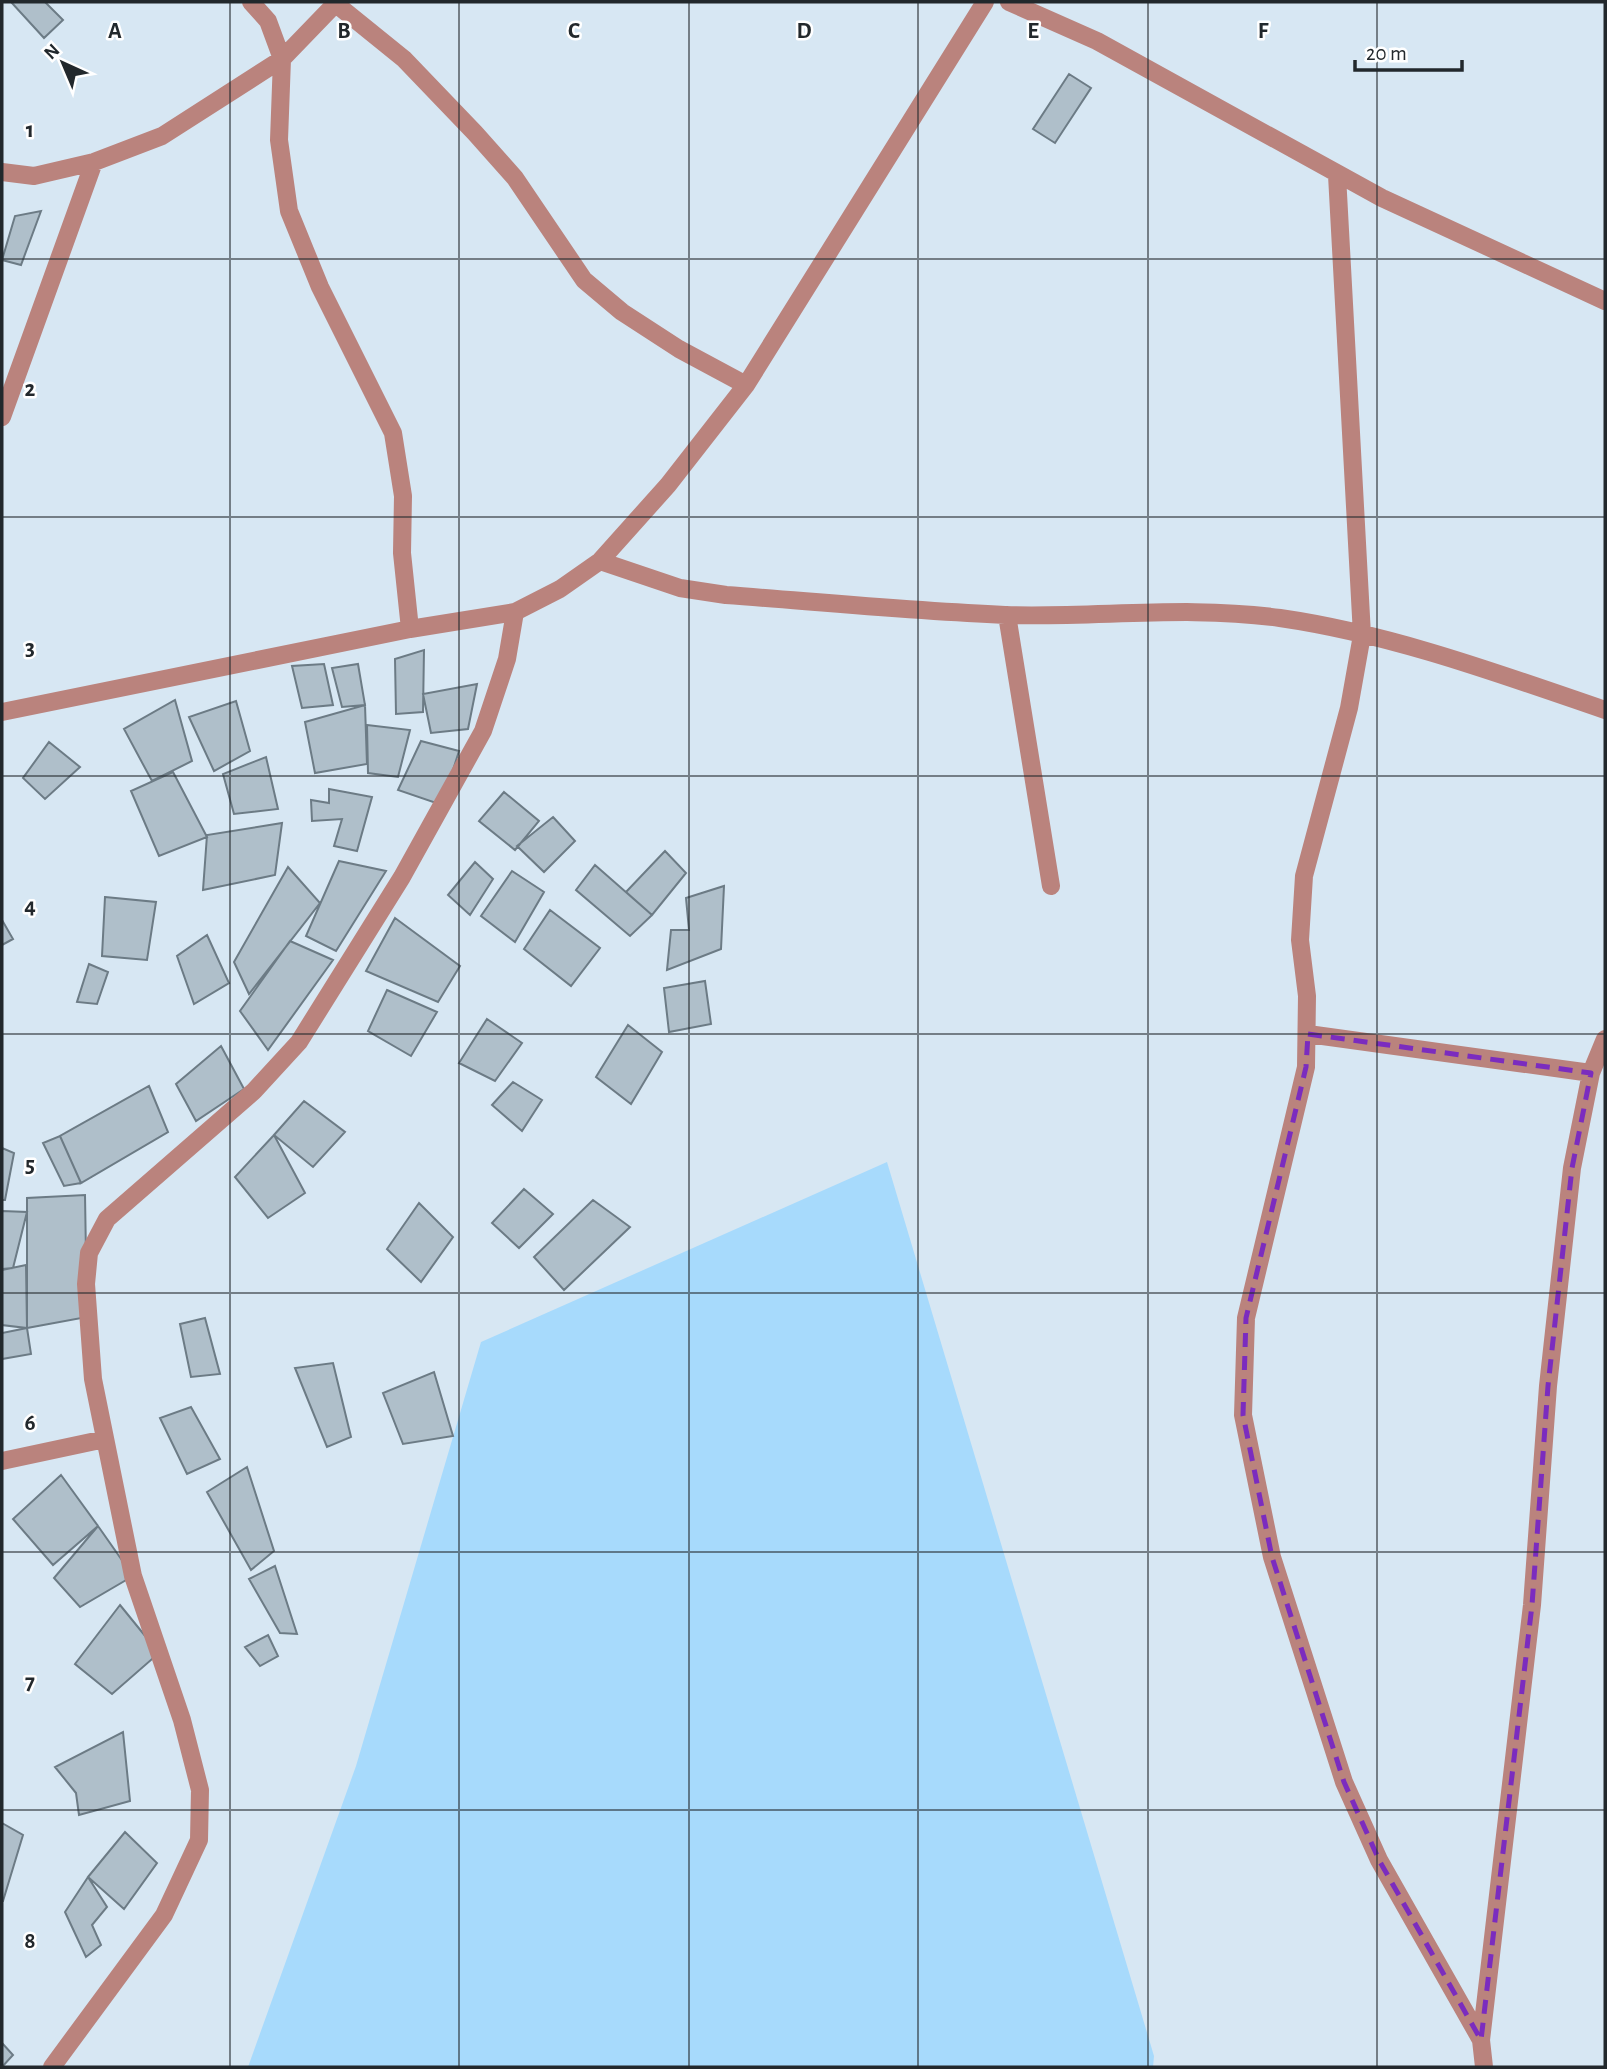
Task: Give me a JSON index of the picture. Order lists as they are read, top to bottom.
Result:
{
  "scale_bar": "20 m",
  "north": "top left",
  "grid": {
    "columns": [
      "A",
      "B",
      "C",
      "D",
      "E",
      "F"
    ],
    "rows": [
      "1",
      "2",
      "3",
      "4",
      "5",
      "6",
      "7",
      "8"
    ]
  }
}
